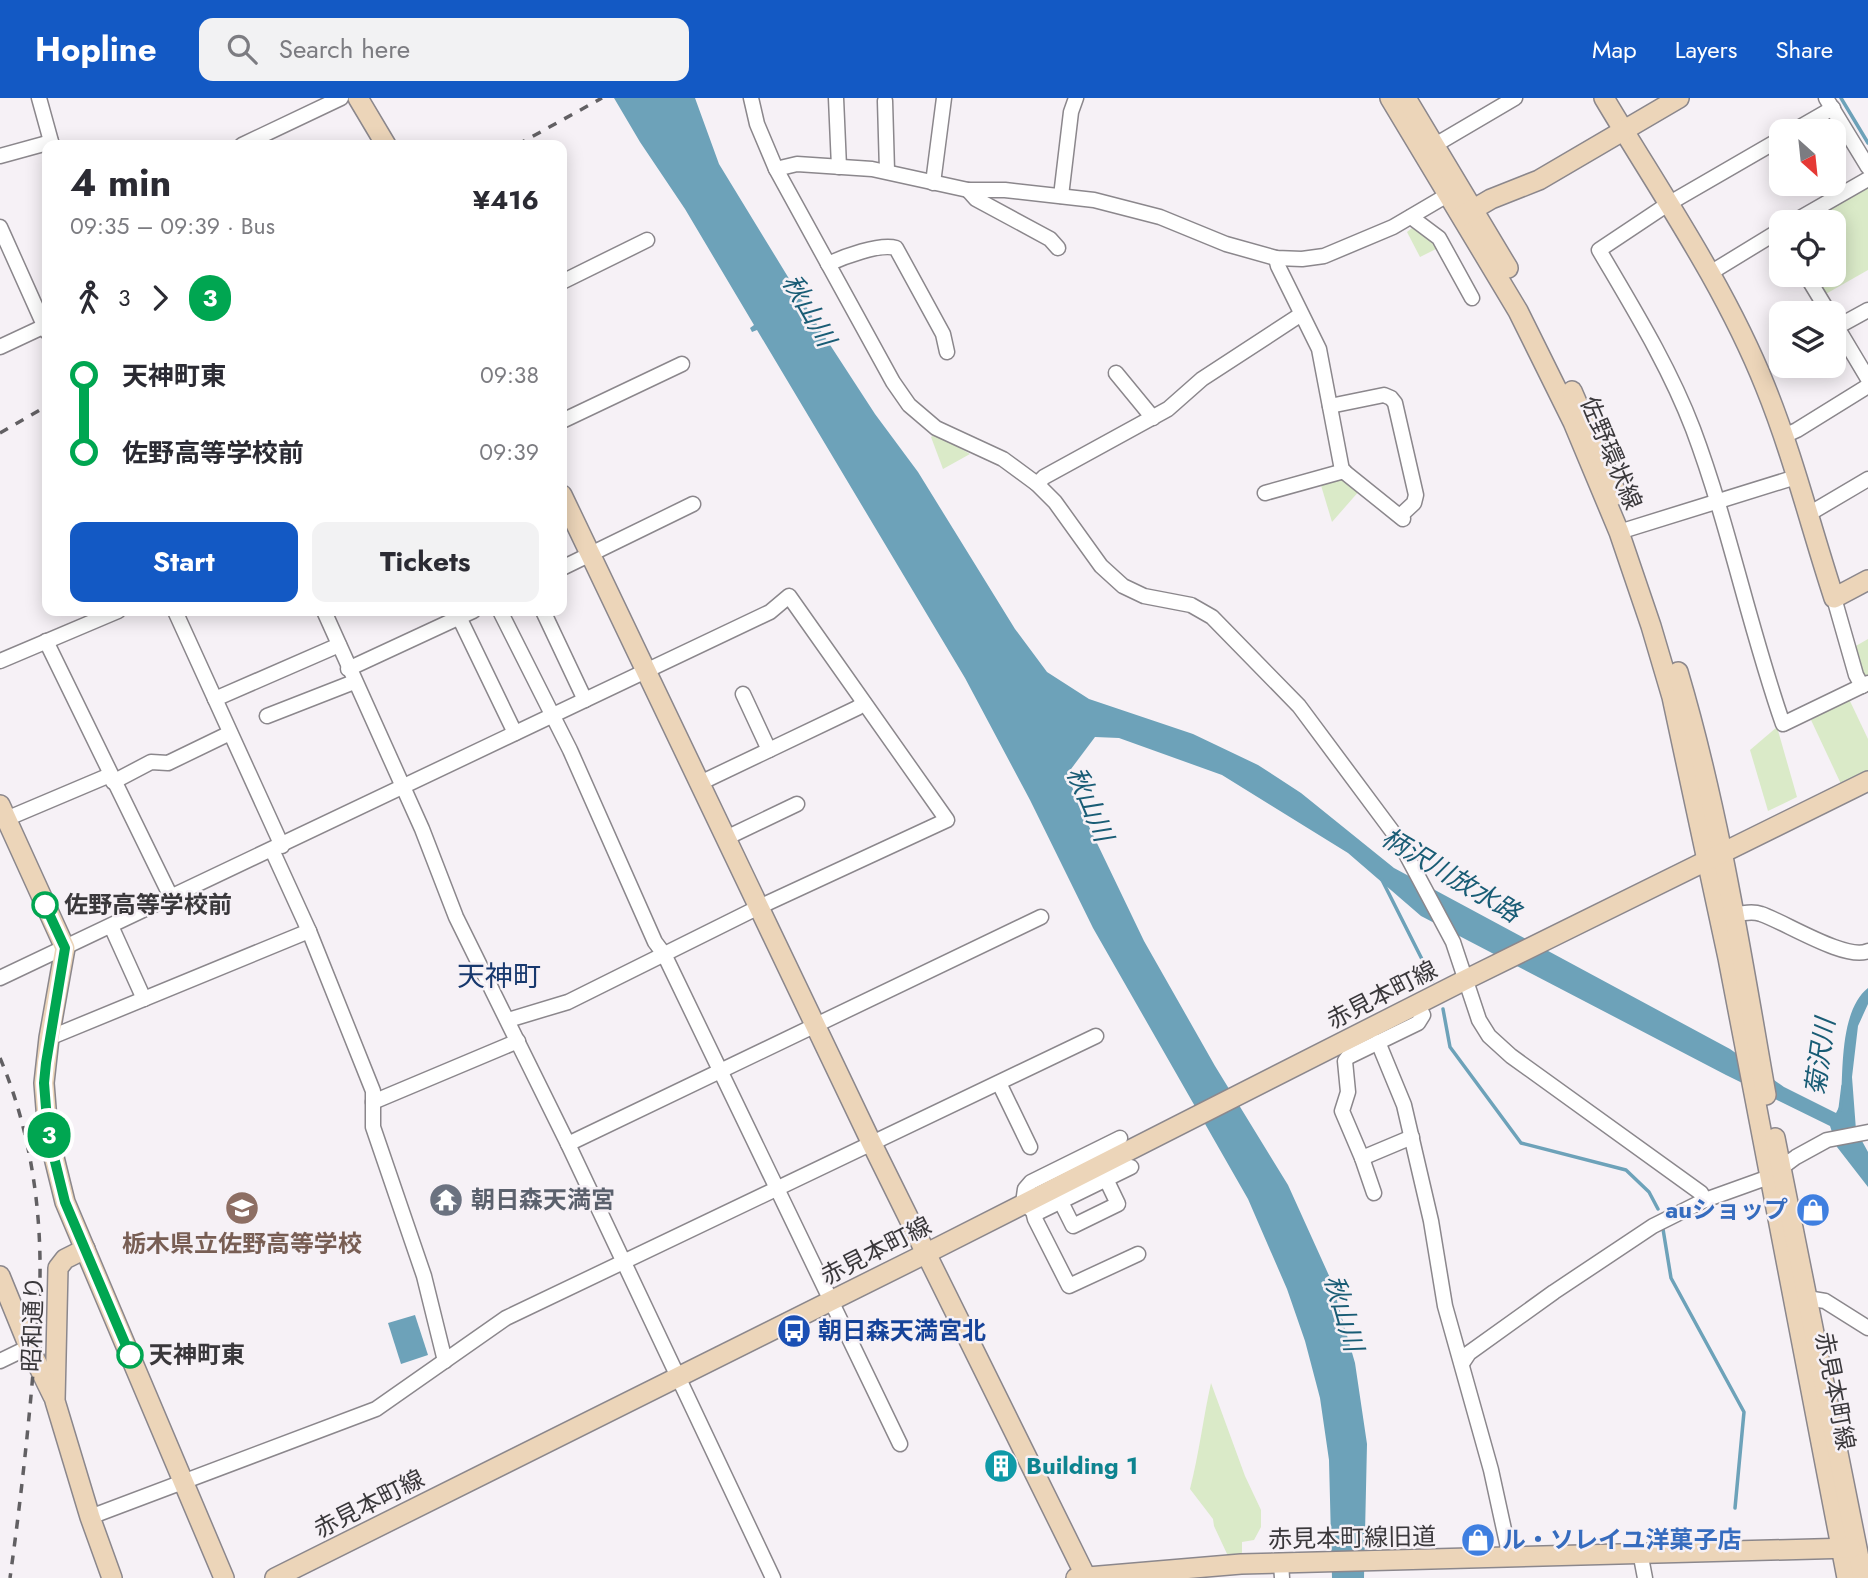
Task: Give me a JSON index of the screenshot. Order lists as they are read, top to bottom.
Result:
{
  "streets": {
    "main road": [
      "佐野環状線",
      "赤見本町線",
      "昭和通り",
      "赤見本町線旧道"
    ]
  },
  "crossings": [
    ["佐野環状線", "赤見本町線"],
    ["赤見本町線", "赤見本町線旧道"]
  ],
  "districts": ["天神町"],
  "water": ["秋山川", "柄沢川放水路", "菊沢川"],
  "places": {
    "other": ["佐野高等学校前", "天神町東"],
    "temple": ["朝日森天満宮"],
    "school or university": ["栃木県立佐野高等学校"],
    "shop": ["auショップ", "ル・ソレイユ洋菓子店"],
    "bus stop": ["朝日森天満宮北"],
    "building": ["Building 1"]
  },
  "lines": ["bus line 3"],
  "north": "bottom right",
  "page": {
    "header": "Hopline",
    "search": "Search here",
    "nav": ["Map", "Layers", "Share"],
    "on_map": "3",
    "heading": ["4 min", "09:35 – 09:39 · Bus", "¥416"],
    "legs": ["3", "3"],
    "list": [
      {
        "name": "天神町東",
        "value": "09:38"
      },
      {
        "name": "佐野高等学校前",
        "value": "09:39"
      }
    ],
    "buttons": ["Start", "Tickets"]
  }
}
